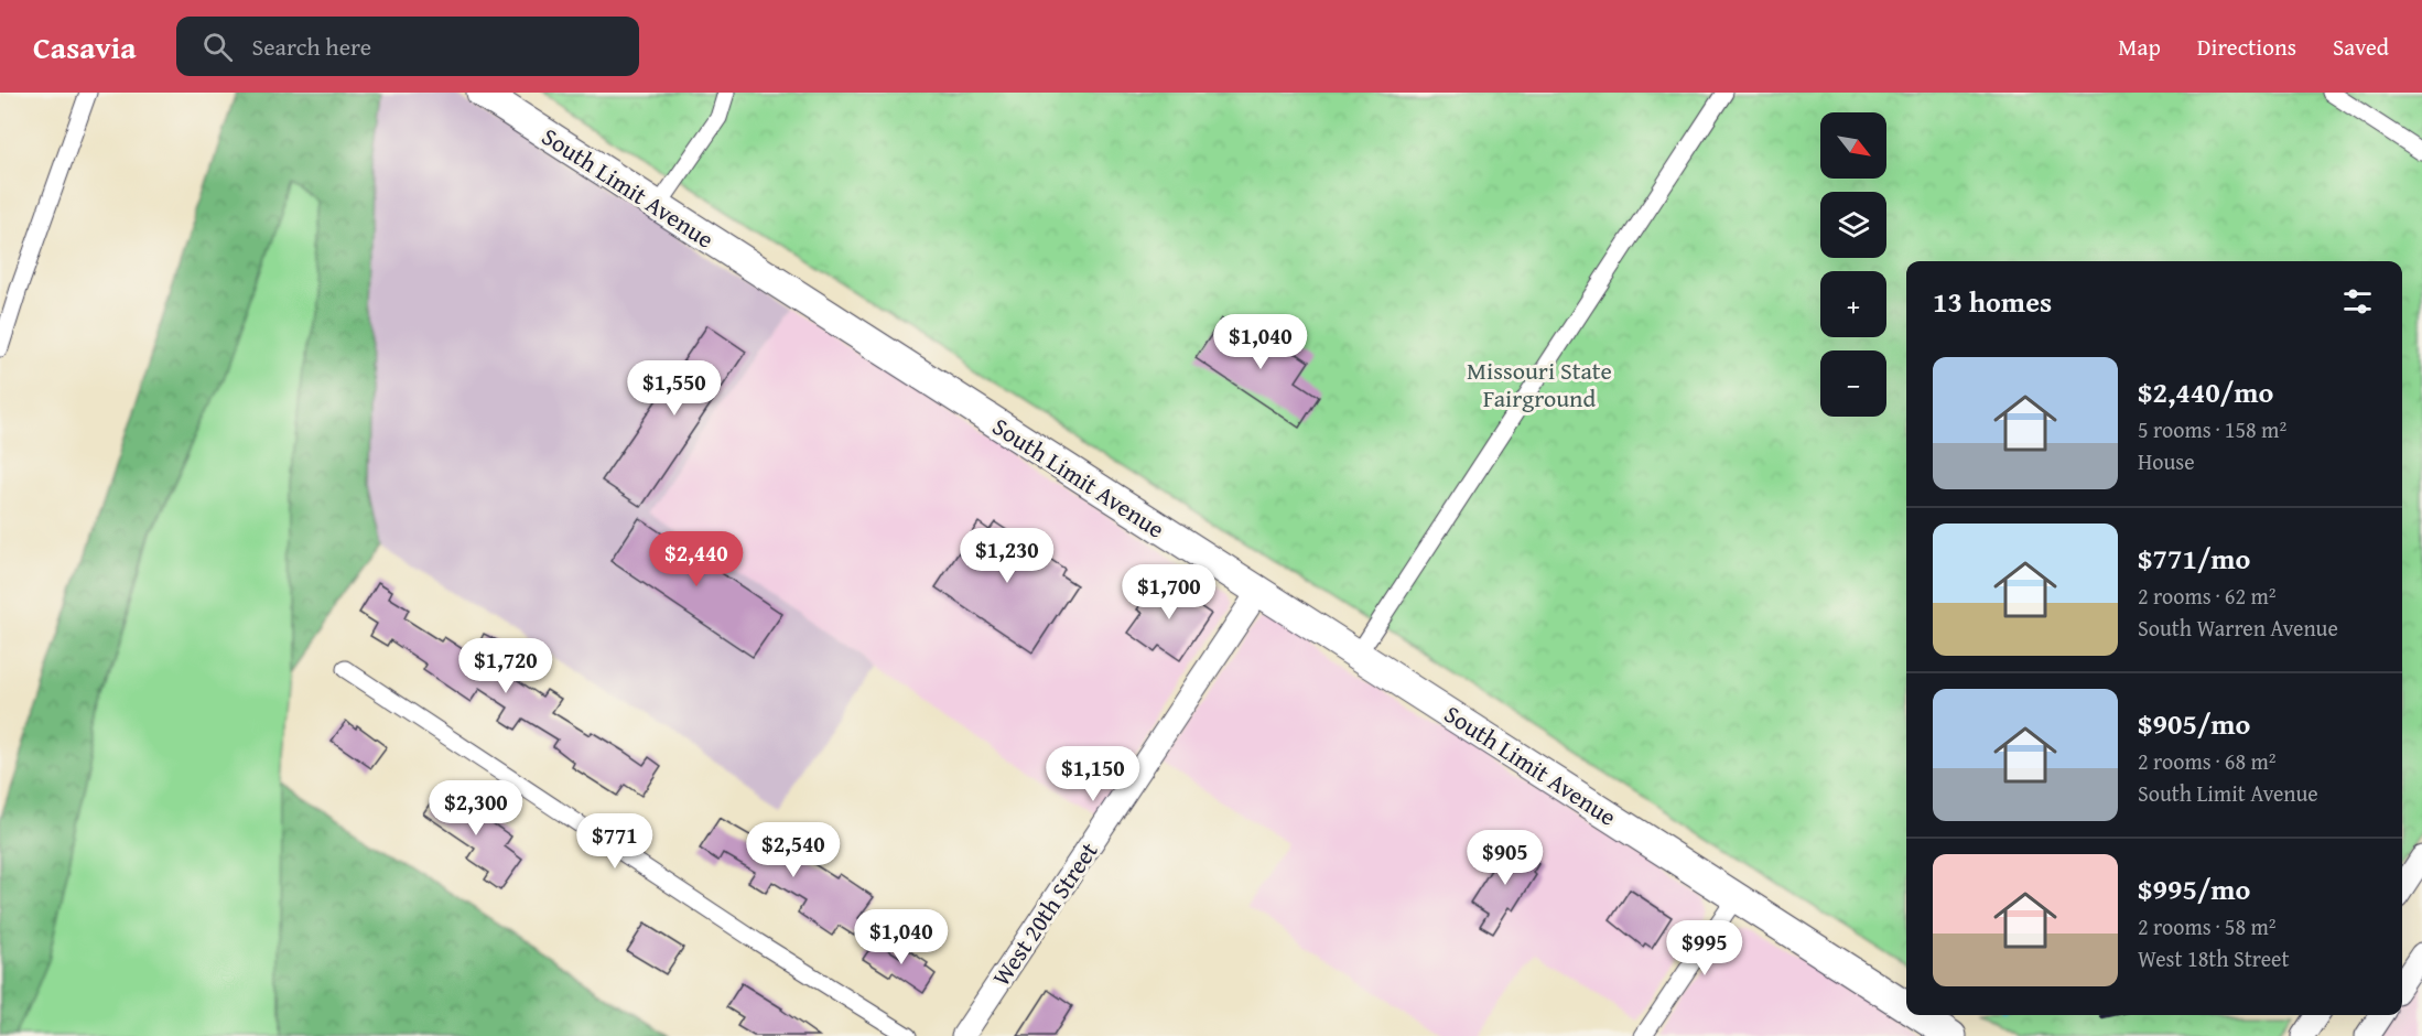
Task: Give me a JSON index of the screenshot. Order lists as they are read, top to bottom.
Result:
{
  "streets": {
    "highway": ["South Limit Avenue"],
    "street": ["West 20th Street"]
  },
  "crossings": [
    ["South Limit Avenue", "West 20th Street"]
  ],
  "parks": ["Missouri State Fairground"],
  "north": "bottom right",
  "page": {
    "header": "Casavia",
    "search": "Search here",
    "nav": ["Map", "Directions", "Saved"],
    "map_buttons": ["+", "−"],
    "heading": "13 homes",
    "price": [
      "$1,040",
      "$1,550",
      "$1,230",
      "$2,440",
      "$1,700",
      "$1,720",
      "$1,150",
      "$2,300",
      "$771",
      "$2,540",
      "$905",
      "$1,040",
      "$995"
    ],
    "list": [
      {
        "name": "$2,440/mo",
        "note": "5 rooms · 158 m² · House"
      },
      {
        "name": "$771/mo",
        "note": "2 rooms · 62 m² · South Warren Avenue"
      },
      {
        "name": "$905/mo",
        "note": "2 rooms · 68 m² · South Limit Avenue"
      },
      {
        "name": "$995/mo",
        "note": "2 rooms · 58 m² · West 18th Street"
      }
    ]
  }
}
